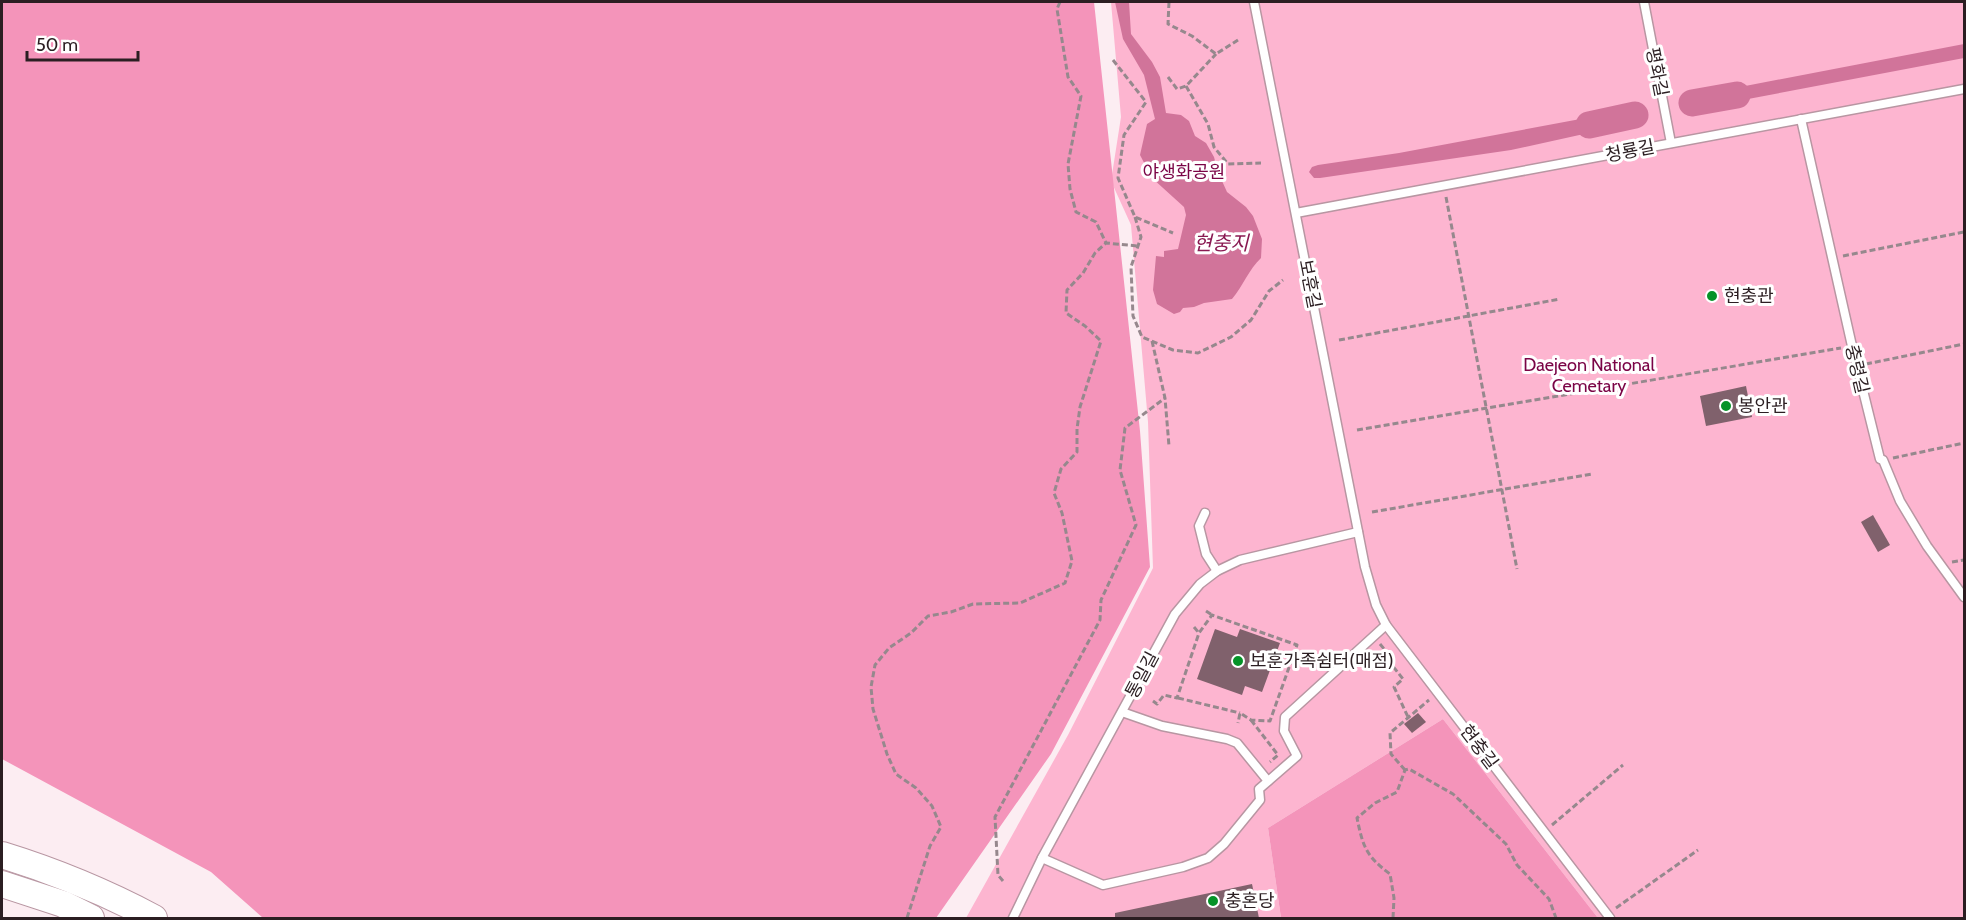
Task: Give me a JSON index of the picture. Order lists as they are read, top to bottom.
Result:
{
  "streets": {
    "lane": [
      "평화길",
      "청룡길",
      "보훈길",
      "충령길",
      "통일길",
      "현충길"
    ]
  },
  "crossings": [
    ["평화길", "청룡길"],
    ["청룡길", "보훈길"],
    ["청룡길", "충령길"],
    ["보훈길", "통일길"],
    ["보훈길", "현충길"]
  ],
  "water": ["현충지"],
  "parks": ["야생화공원", "Daejeon National Cemetary"],
  "places": [
    "현충관",
    "봉안관",
    "보훈가족쉼터(매점)",
    "충혼당"
  ],
  "scale_bar": "50 m"
}
